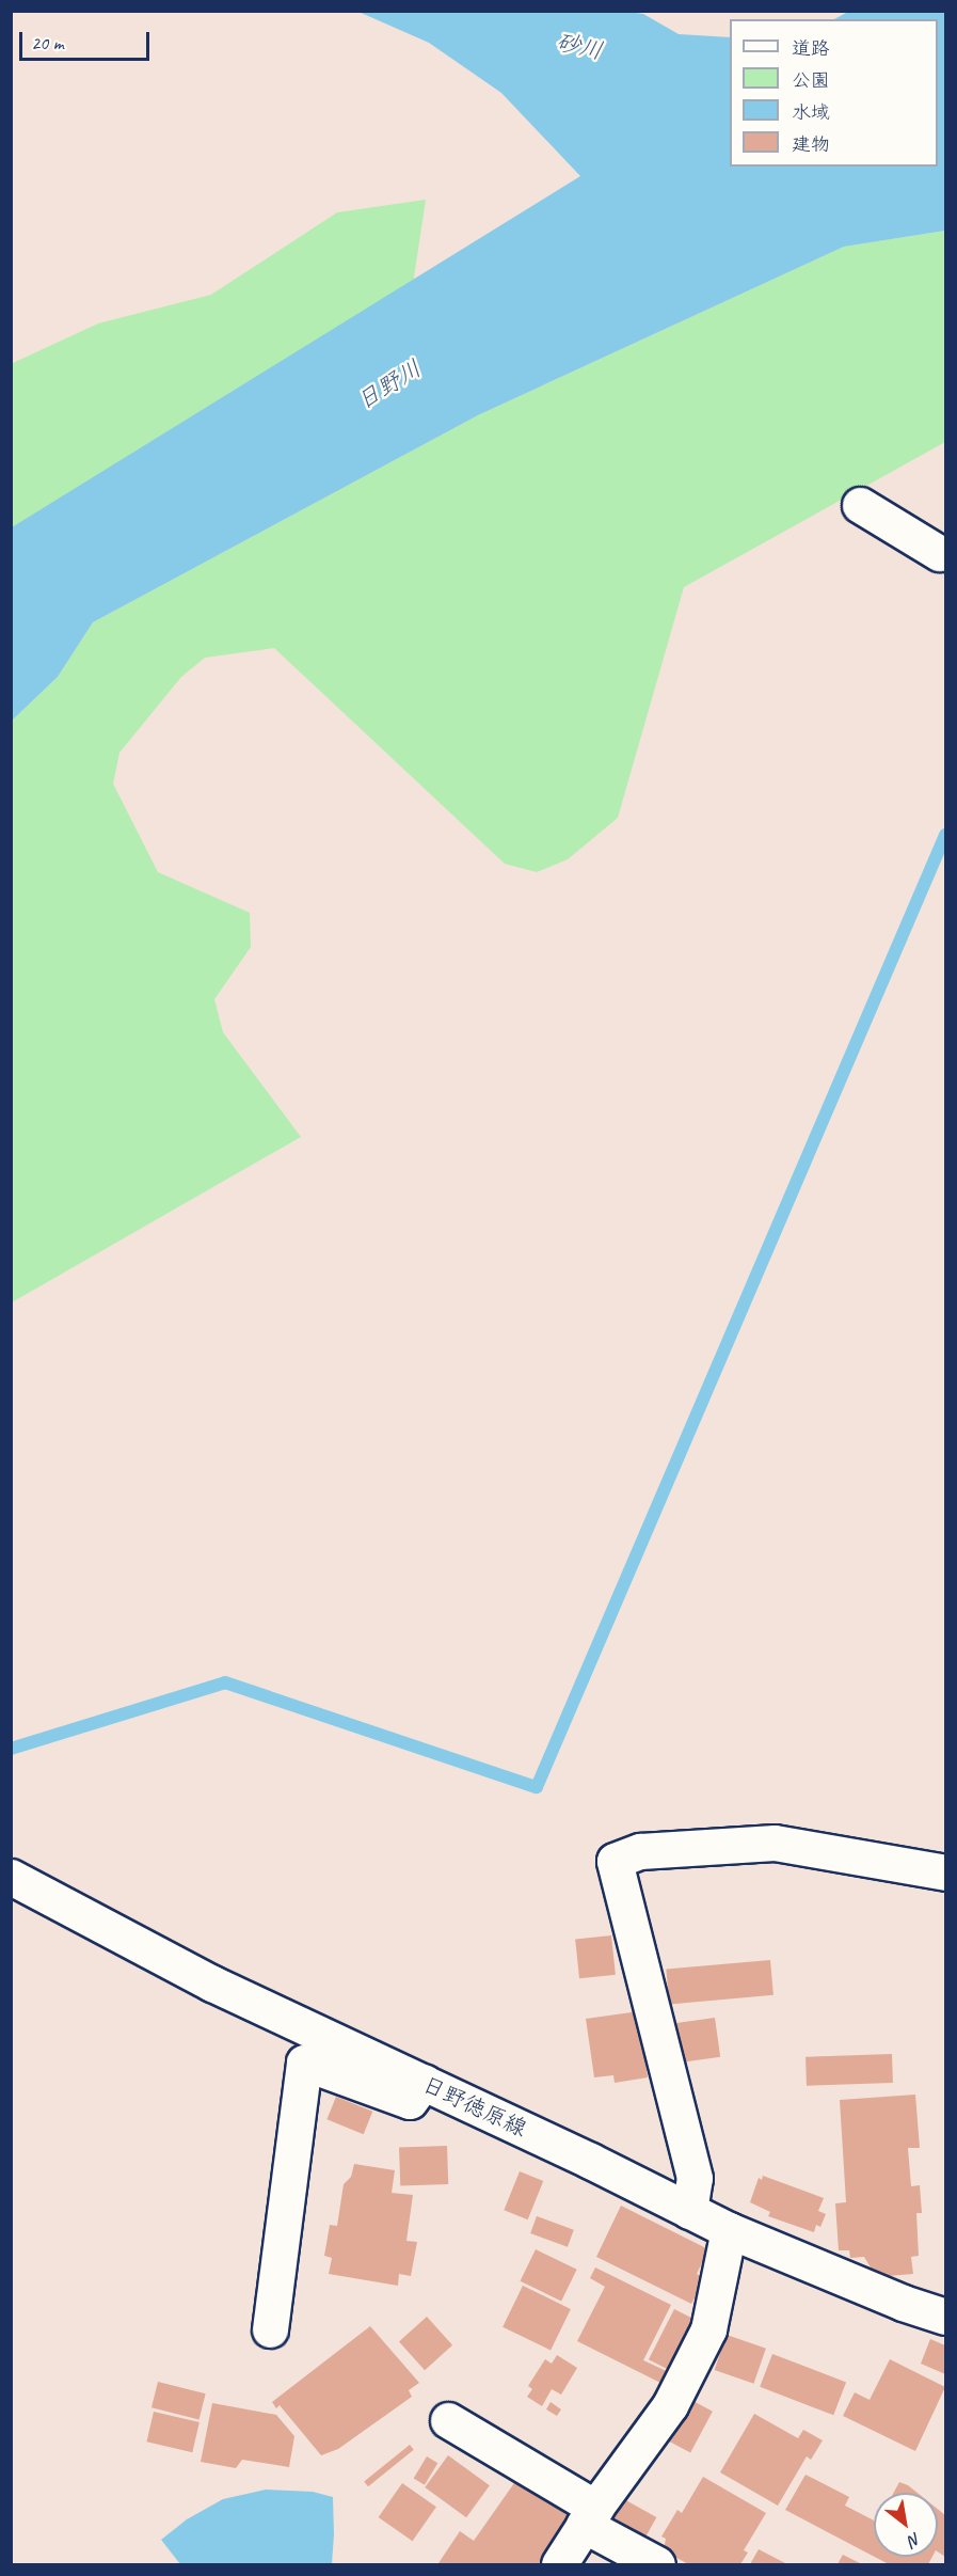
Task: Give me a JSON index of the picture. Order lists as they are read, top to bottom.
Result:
{
  "streets": {
    "street": ["日野徳原線"]
  },
  "water": ["砂川", "日野川"],
  "legend": [
    "道路",
    "公園",
    "水域",
    "建物"
  ],
  "scale_bar": "20 m",
  "north": "bottom right"
}
